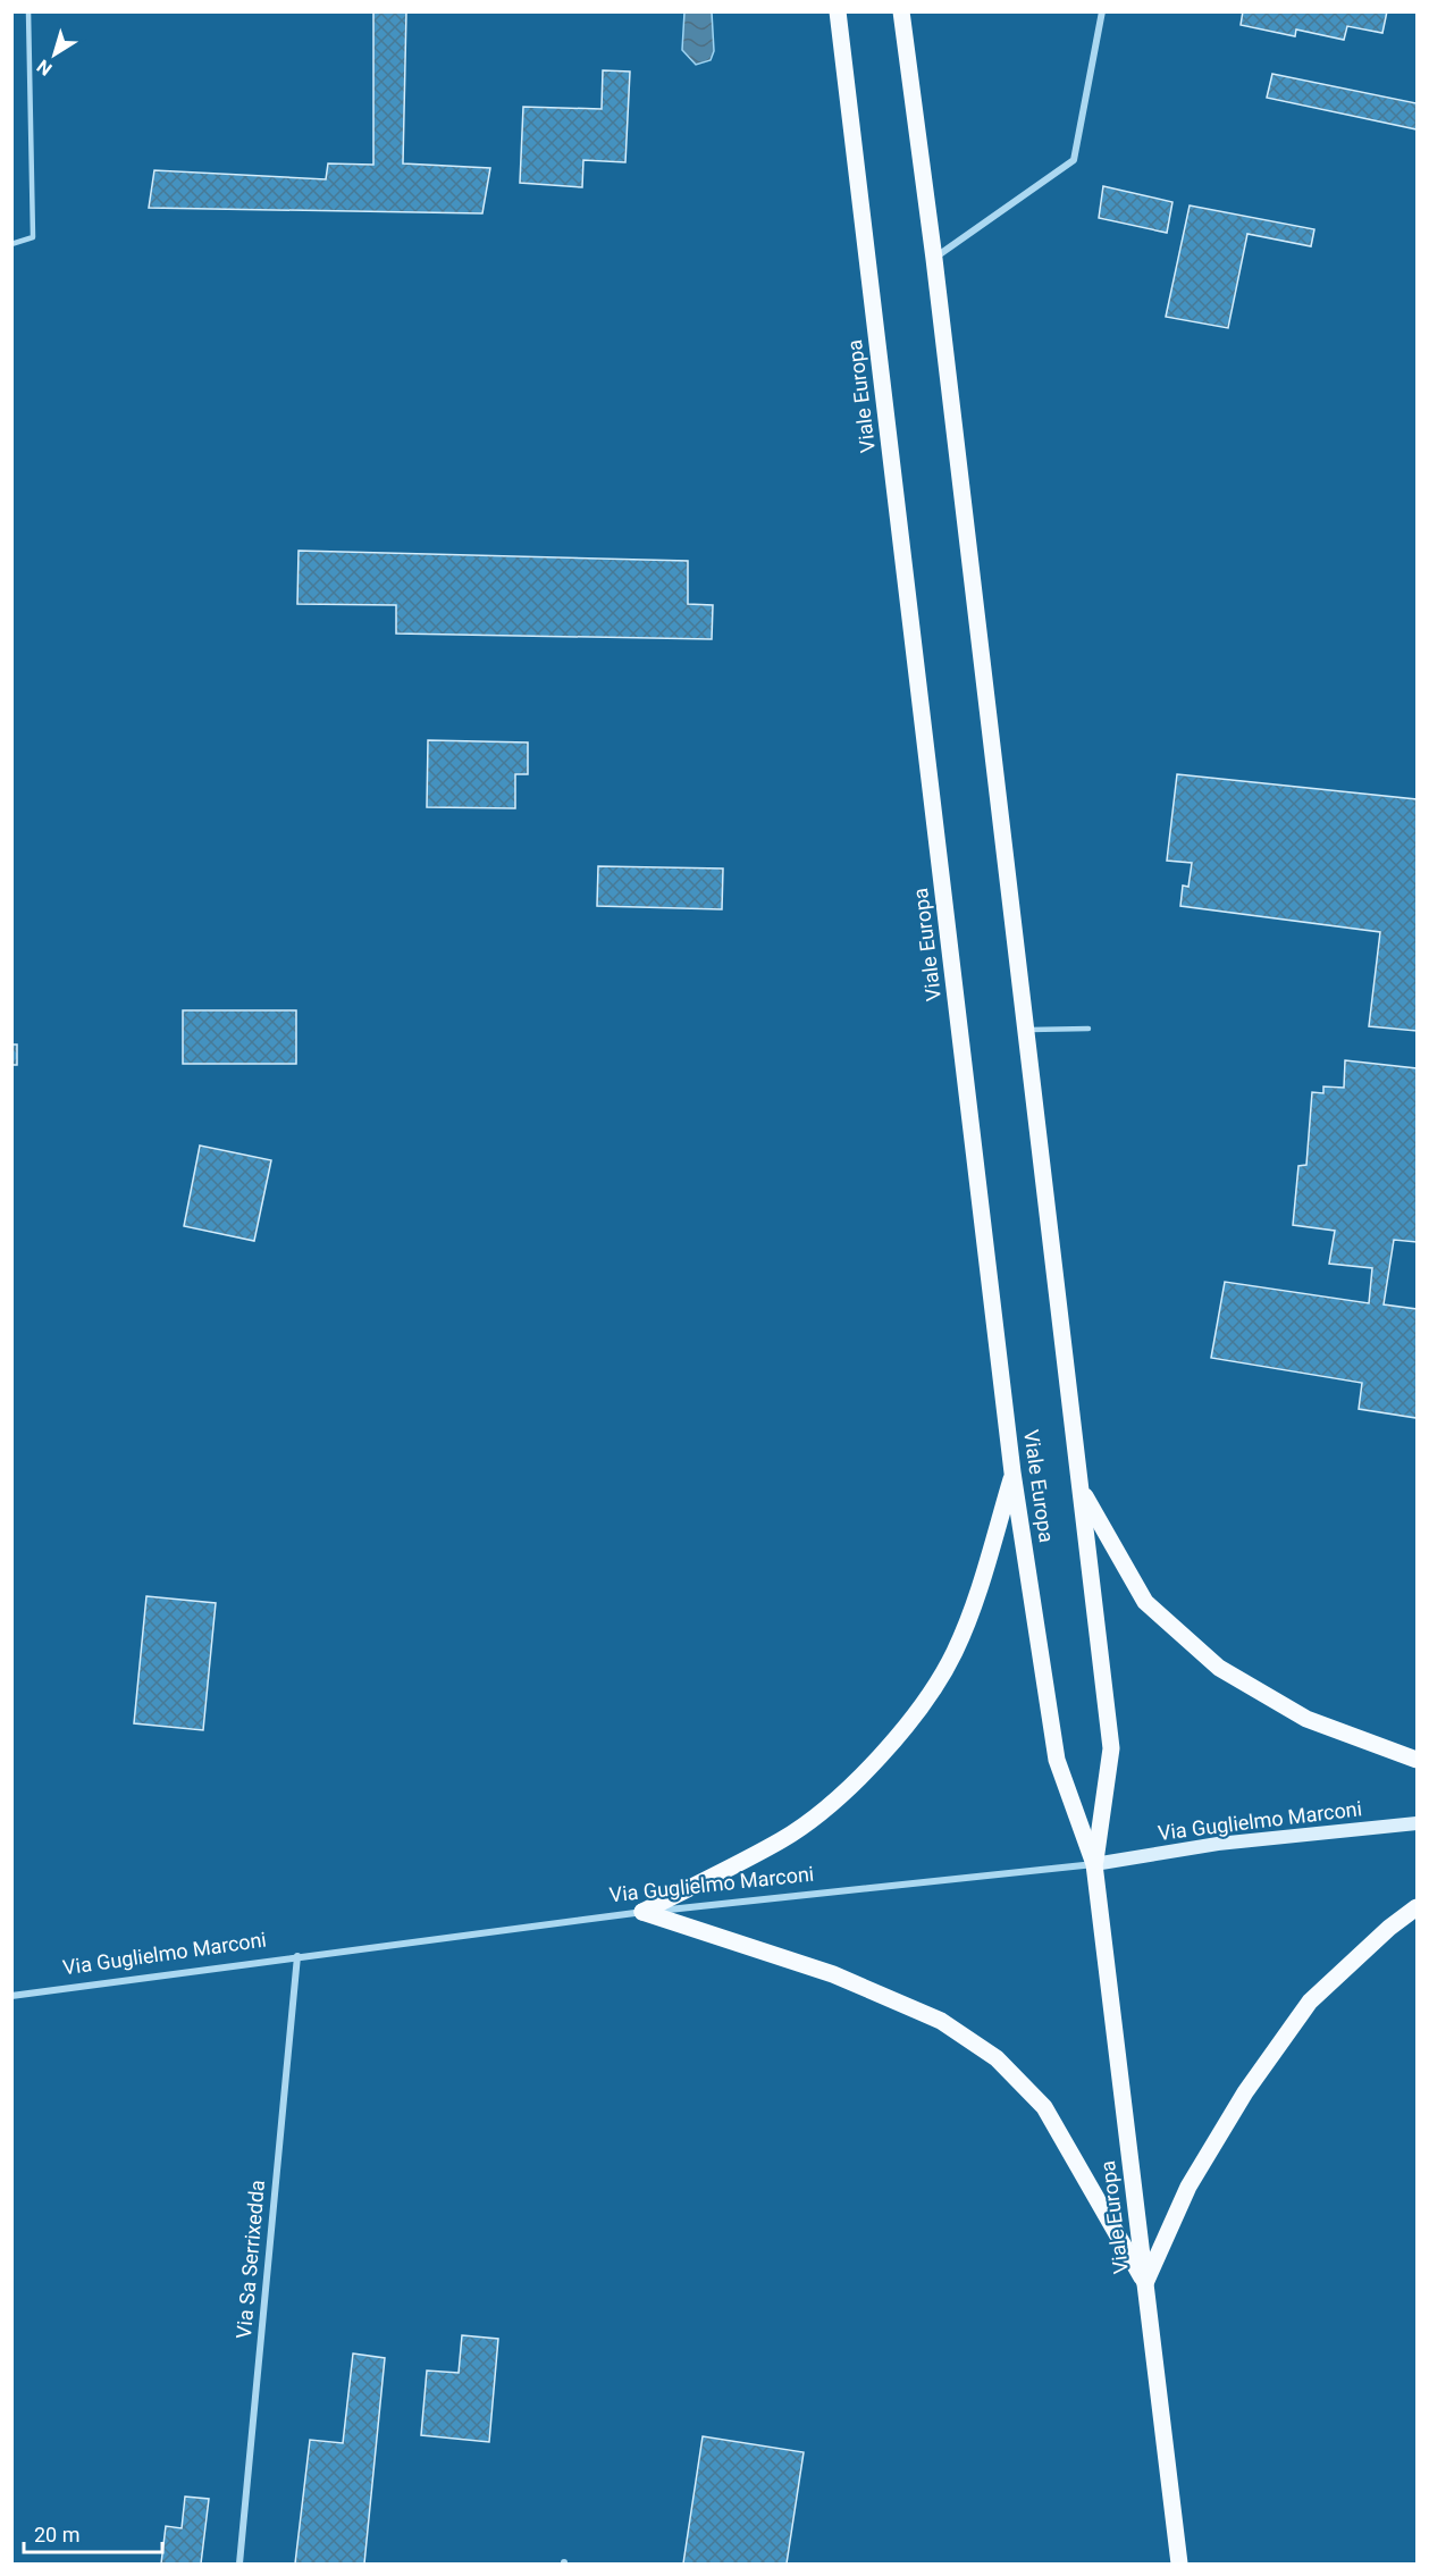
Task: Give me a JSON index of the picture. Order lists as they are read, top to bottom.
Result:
{
  "streets": {
    "main road": ["Viale Europa", "Via Guglielmo Marconi"],
    "street": ["Via Sa Serrixedda"]
  },
  "crossings": [
    ["Viale Europa", "Via Guglielmo Marconi"],
    ["Via Guglielmo Marconi", "Via Sa Serrixedda"]
  ],
  "scale_bar": "20 m",
  "north": "bottom left"
}
